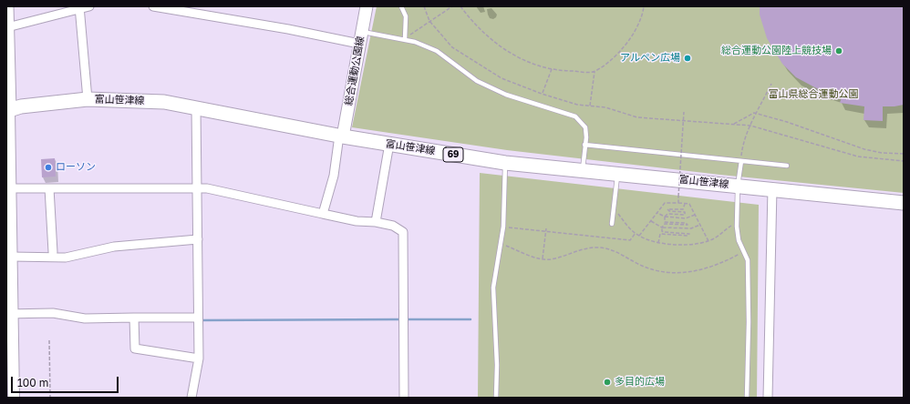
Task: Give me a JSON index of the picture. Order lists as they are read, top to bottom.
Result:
{
  "streets": {
    "main road": ["総合運動公園線", "富山笹津線", "69"]
  },
  "crossings": [
    ["総合運動公園線", "富山笹津線"]
  ],
  "parks": ["富山県総合運動公園"],
  "places": [
    "総合運動公園陸上競技場",
    "アルペン広場",
    "ローソン",
    "多目的広場"
  ],
  "scale_bar": "100 m"
}
